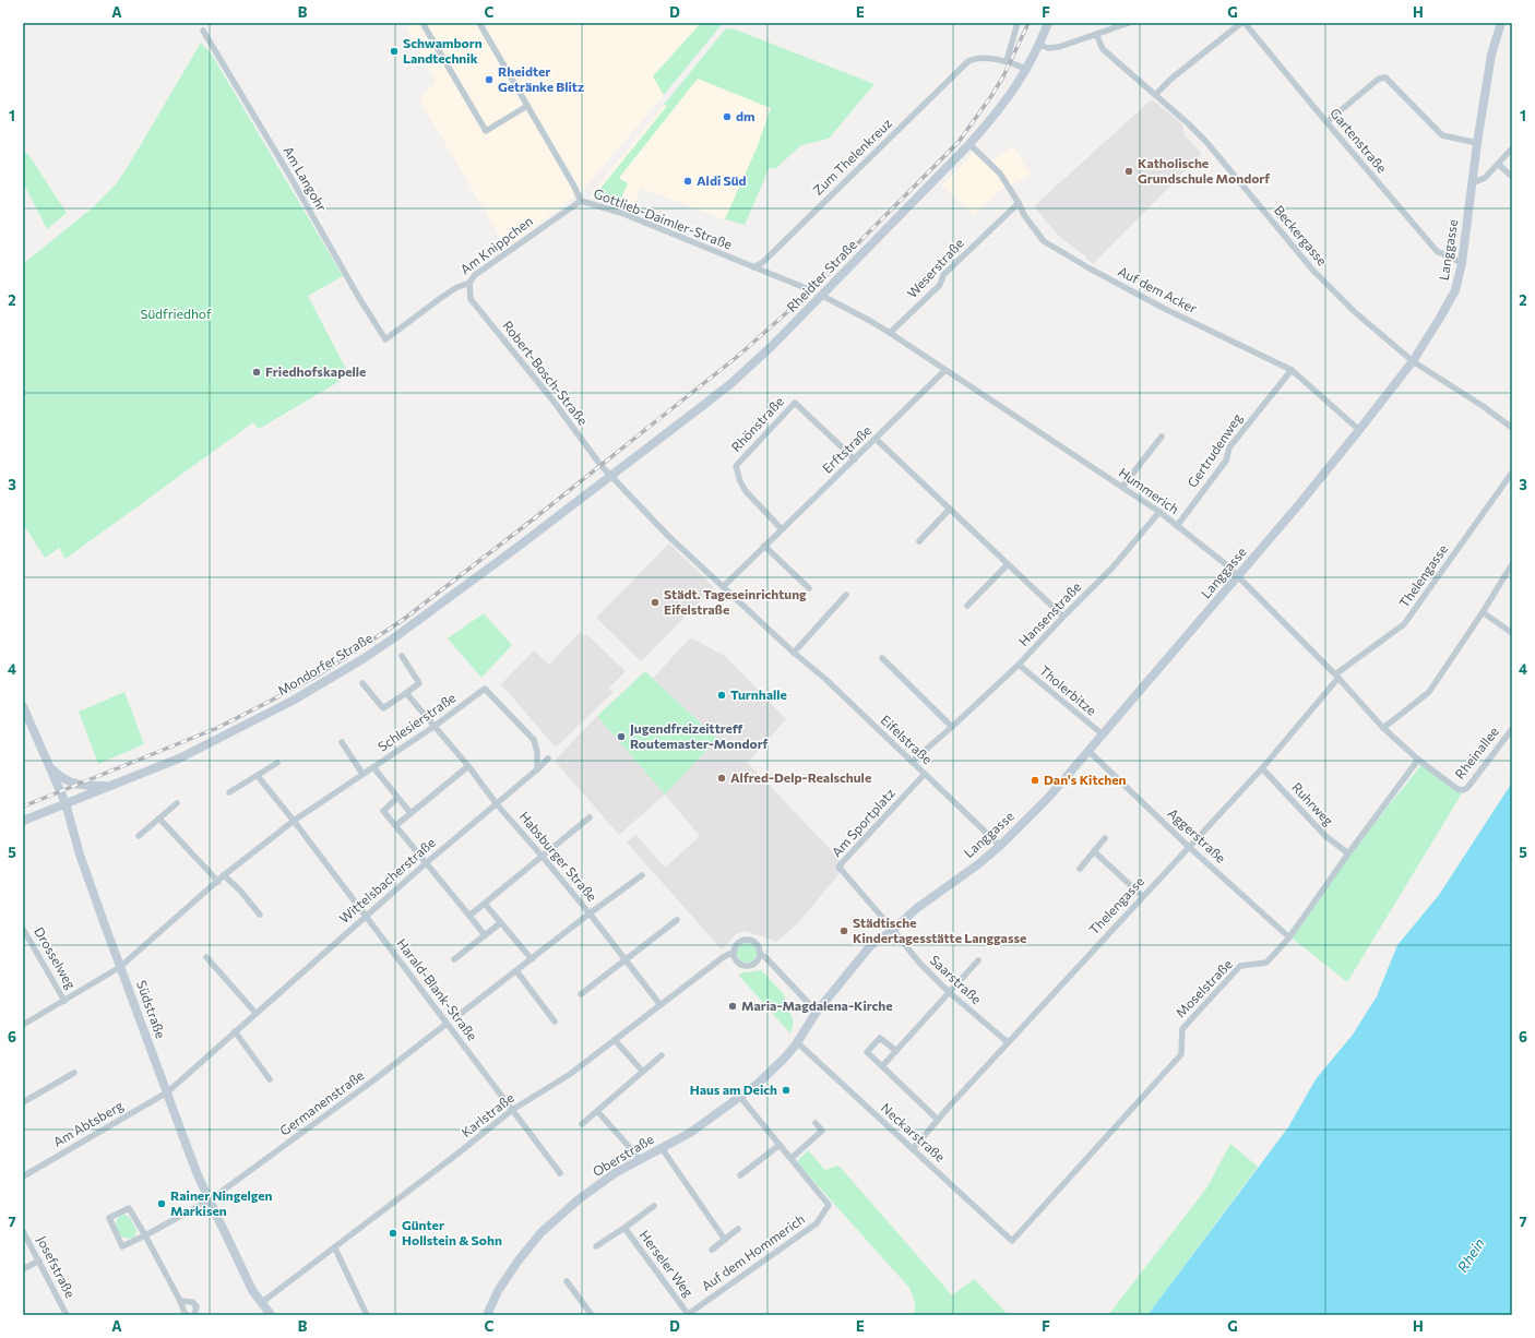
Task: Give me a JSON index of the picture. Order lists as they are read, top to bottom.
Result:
{
  "streets": {
    "street": [
      "Gartenstraße",
      "Zum Thelenkreuz",
      "Am Langohr",
      "Gottlieb-Daimler-Straße",
      "Beckergasse",
      "Am Knippchen",
      "Langgasse",
      "Weserstraße",
      "Rheidter Straße",
      "Auf dem Acker",
      "Robert-Bosch-Straße",
      "Rhönstraße",
      "Erftstraße",
      "Gertrudenweg",
      "Hummerich",
      "Thelengasse",
      "Hansenstraße",
      "Mondorfer Straße",
      "Tholerbitze",
      "Schlesierstraße",
      "Eifelstraße",
      "Rheinallee",
      "Ruhrweg",
      "Am Sportplatz",
      "Aggerstraße",
      "Habsburger Straße",
      "Wittelsbacherstraße",
      "Drosselweg",
      "Saarstraße",
      "Moselstraße",
      "Harald-Blank-Straße",
      "Südstraße",
      "Germanenstraße",
      "Karlstraße",
      "Am Abtsberg",
      "Neckarstraße",
      "Oberstraße",
      "Auf dem Hommerich",
      "Herseler Weg",
      "Josefstraße"
    ]
  },
  "crossings": [
    ["Gartenstraße", "Langgasse"],
    ["Zum Thelenkreuz", "Gottlieb-Daimler-Straße"],
    ["Am Langohr", "Am Knippchen"],
    ["Gottlieb-Daimler-Straße", "Am Knippchen"],
    ["Beckergasse", "Langgasse"],
    ["Am Knippchen", "Robert-Bosch-Straße"],
    ["Langgasse", "Auf dem Acker"],
    ["Langgasse", "Hummerich"],
    ["Langgasse", "Tholerbitze"],
    ["Langgasse", "Eifelstraße"],
    ["Langgasse", "Am Sportplatz"],
    ["Langgasse", "Aggerstraße"],
    ["Langgasse", "Saarstraße"],
    ["Langgasse", "Karlstraße"],
    ["Langgasse", "Neckarstraße"],
    ["Langgasse", "Oberstraße"],
    ["Weserstraße", "Auf dem Acker"],
    ["Weserstraße", "Hummerich"],
    ["Rheidter Straße", "Auf dem Acker"],
    ["Rheidter Straße", "Robert-Bosch-Straße"],
    ["Rheidter Straße", "Hummerich"],
    ["Rheidter Straße", "Mondorfer Straße"],
    ["Rheidter Straße", "Eifelstraße"],
    ["Auf dem Acker", "Gertrudenweg"],
    ["Robert-Bosch-Straße", "Mondorfer Straße"],
    ["Robert-Bosch-Straße", "Eifelstraße"],
    ["Rhönstraße", "Erftstraße"],
    ["Erftstraße", "Hummerich"],
    ["Erftstraße", "Eifelstraße"],
    ["Gertrudenweg", "Hummerich"],
    ["Hummerich", "Thelengasse"],
    ["Hummerich", "Hansenstraße"],
    ["Hummerich", "Rheinallee"],
    ["Hummerich", "Moselstraße"],
    ["Thelengasse", "Ruhrweg"],
    ["Thelengasse", "Aggerstraße"],
    ["Thelengasse", "Saarstraße"],
    ["Thelengasse", "Neckarstraße"],
    ["Hansenstraße", "Tholerbitze"],
    ["Hansenstraße", "Eifelstraße"],
    ["Mondorfer Straße", "Eifelstraße"],
    ["Mondorfer Straße", "Südstraße"],
    ["Schlesierstraße", "Habsburger Straße"],
    ["Schlesierstraße", "Wittelsbacherstraße"],
    ["Schlesierstraße", "Drosselweg"],
    ["Schlesierstraße", "Harald-Blank-Straße"],
    ["Schlesierstraße", "Südstraße"],
    ["Eifelstraße", "Am Sportplatz"],
    ["Rheinallee", "Moselstraße"],
    ["Ruhrweg", "Moselstraße"],
    ["Am Sportplatz", "Saarstraße"],
    ["Aggerstraße", "Moselstraße"],
    ["Habsburger Straße", "Wittelsbacherstraße"],
    ["Habsburger Straße", "Karlstraße"],
    ["Wittelsbacherstraße", "Harald-Blank-Straße"],
    ["Wittelsbacherstraße", "Südstraße"],
    ["Wittelsbacherstraße", "Am Abtsberg"],
    ["Moselstraße", "Neckarstraße"],
    ["Harald-Blank-Straße", "Germanenstraße"],
    ["Harald-Blank-Straße", "Karlstraße"],
    ["Südstraße", "Germanenstraße"],
    ["Südstraße", "Karlstraße"],
    ["Südstraße", "Am Abtsberg"],
    ["Neckarstraße", "Oberstraße"],
    ["Auf dem Hommerich", "Herseler Weg"]
  ],
  "water": ["Rhein"],
  "parks": ["Südfriedhof"],
  "places": [
    "Schwamborn Landtechnik",
    "Rheidter Getränke Blitz",
    "dm",
    "Katholische Grundschule Mondorf",
    "Aldi Süd",
    "Friedhofskapelle",
    "Städt. Tageseinrichtung Eifelstraße",
    "Turnhalle",
    "Jugendfreizeittreff Routemaster-Mondorf",
    "Alfred-Delp-Realschule",
    "Dan's Kitchen",
    "Städtische Kindertagesstätte Langgasse",
    "Maria-Magdalena-Kirche",
    "Haus am Deich",
    "Rainer Ningelgen Markisen",
    "Günter Hollstein & Sohn"
  ],
  "grid": {
    "columns": [
      "A",
      "B",
      "C",
      "D",
      "E",
      "F",
      "G",
      "H"
    ],
    "rows": [
      "1",
      "2",
      "3",
      "4",
      "5",
      "6",
      "7"
    ]
  }
}
